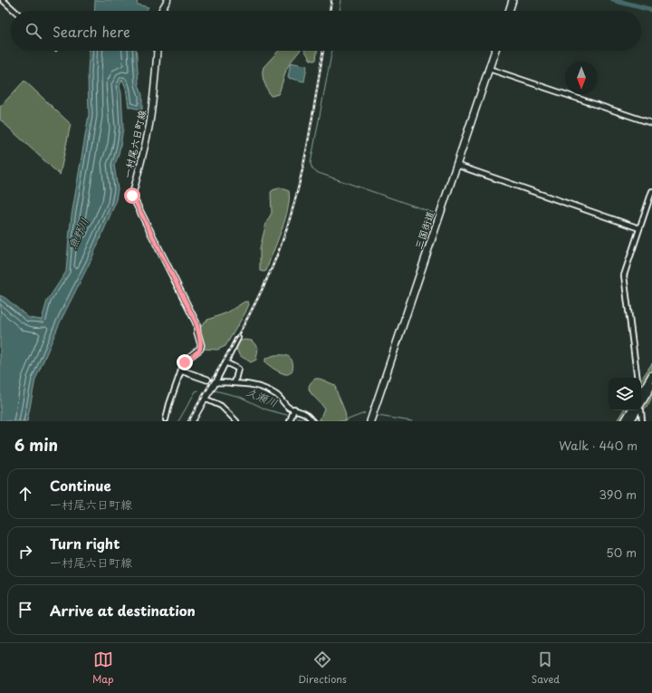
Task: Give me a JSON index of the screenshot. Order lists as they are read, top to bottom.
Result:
{
  "streets": {
    "highway": ["三国街道"],
    "main road": ["一村尾六日町線"]
  },
  "water": ["魚野川", "久瀬川"],
  "north": "bottom",
  "page": {
    "search": "Search here",
    "heading": ["6 min", "Walk · 440 m"],
    "list": [
      ["Continue", "一村尾六日町線", "390 m"],
      ["Turn right", "一村尾六日町線", "50 m"],
      "Arrive at destination"
    ],
    "nav": ["Map", "Directions", "Saved"]
  }
}
